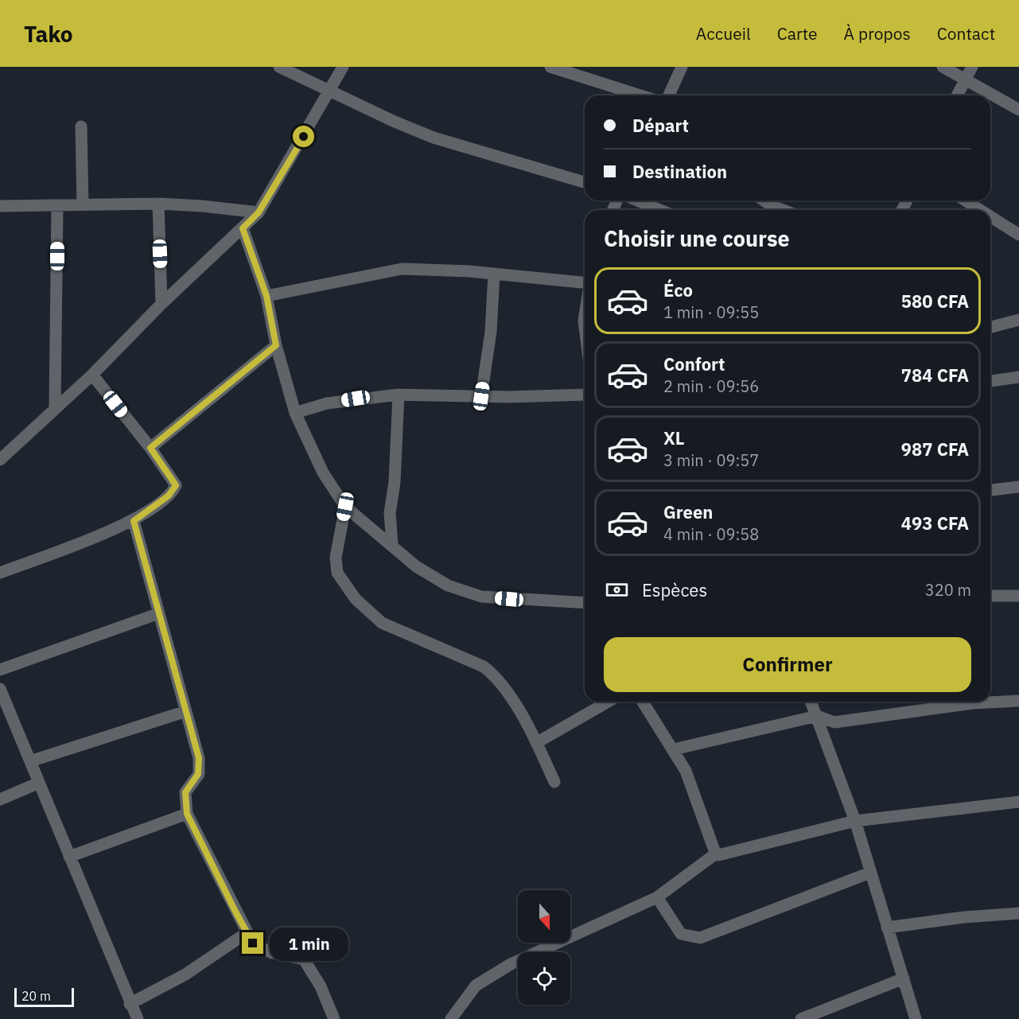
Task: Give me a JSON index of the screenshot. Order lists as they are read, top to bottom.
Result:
{
  "scale_bar": "20 m",
  "north": "bottom",
  "page": {
    "header": "Tako",
    "nav": [
      "Accueil",
      "Carte",
      "À propos",
      "Contact"
    ],
    "banner": ["Départ", "Destination"],
    "heading": "Choisir une course",
    "list": [
      {
        "name": "Éco",
        "note": "1 min · 09:55",
        "value": "580 CFA"
      },
      {
        "name": "Confort",
        "note": "2 min · 09:56",
        "value": "784 CFA"
      },
      {
        "name": "XL",
        "note": "3 min · 09:57",
        "value": "987 CFA"
      },
      {
        "name": "Green",
        "note": "4 min · 09:58",
        "value": "493 CFA"
      }
    ],
    "pay": ["Espèces", "320 m"],
    "buttons": "Confirmer",
    "bubble": "1 min",
    "scale": "20 m"
  }
}
